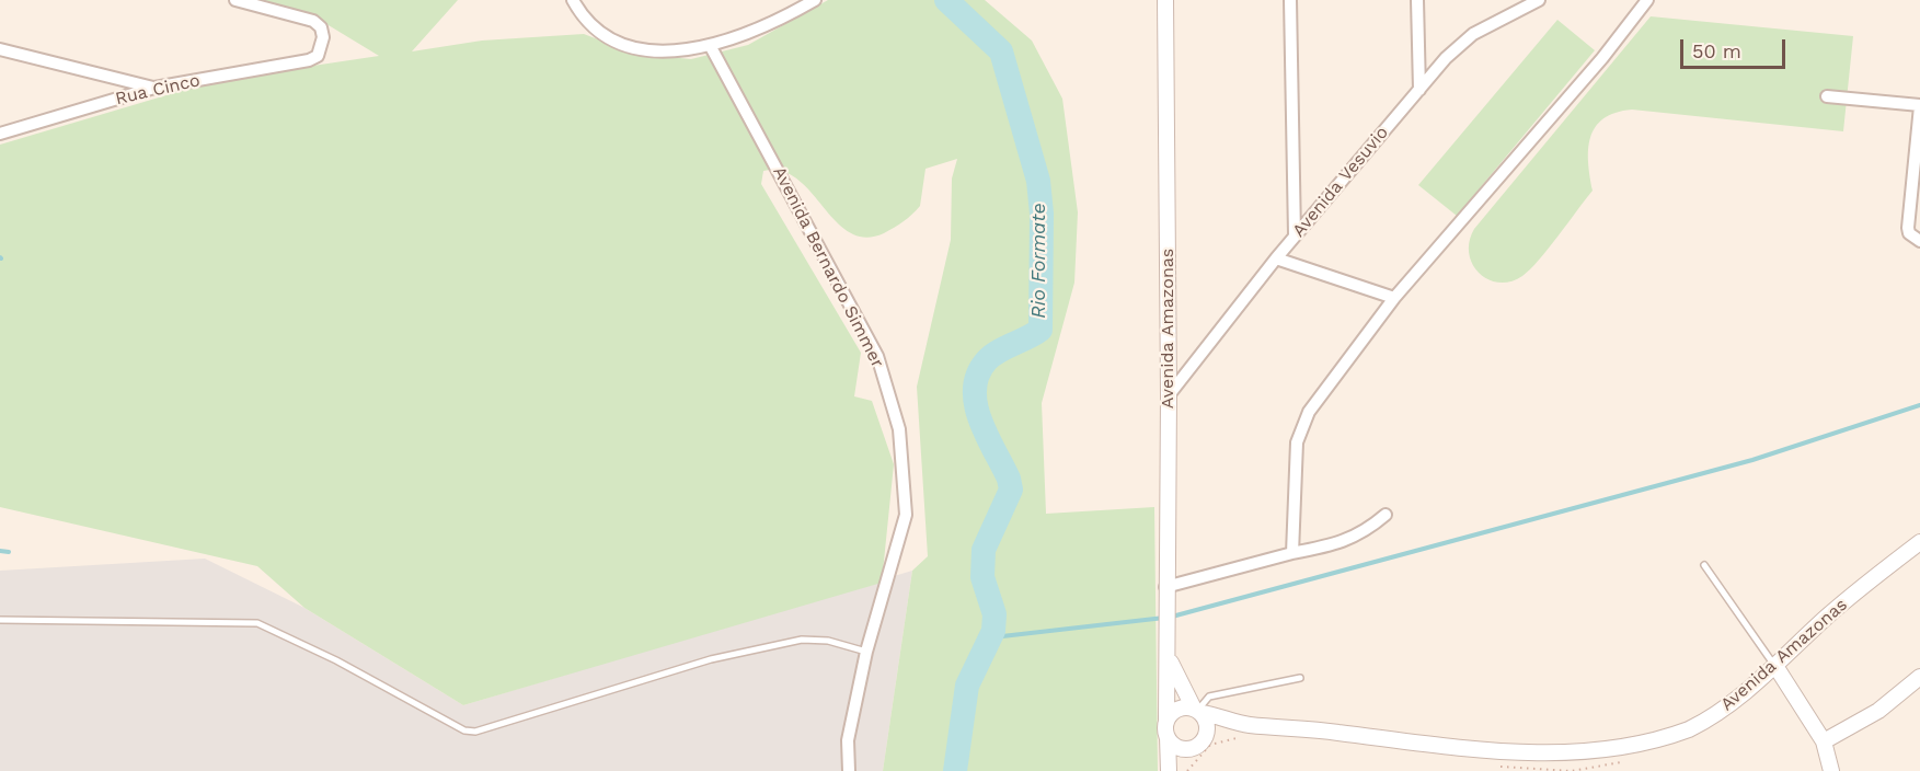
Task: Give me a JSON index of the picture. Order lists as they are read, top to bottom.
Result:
{
  "streets": {
    "street": [
      "Rua Cinco",
      "Avenida Vesuvio",
      "Avenida Bernardo Simmer",
      "Avenida Amazonas"
    ]
  },
  "crossings": [
    ["Avenida Vesuvio", "Avenida Amazonas"]
  ],
  "water": ["Rio Formate"],
  "scale_bar": "50 m"
}
